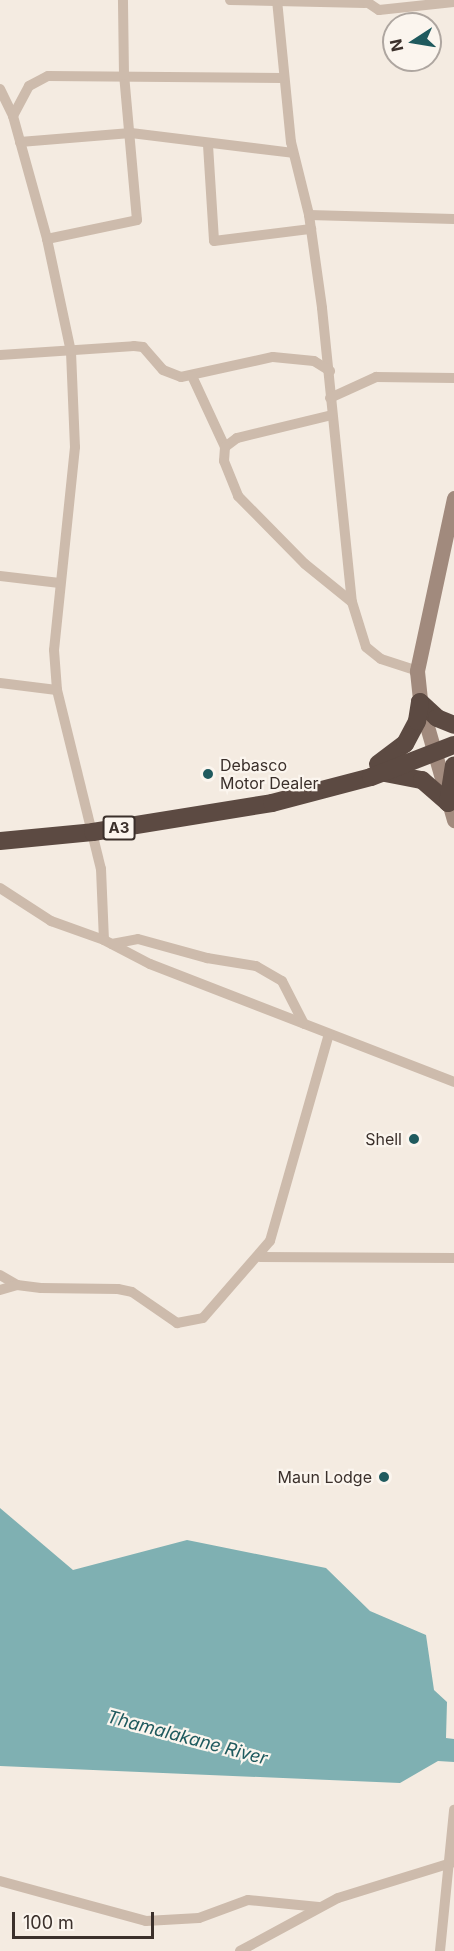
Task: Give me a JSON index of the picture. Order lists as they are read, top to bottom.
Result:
{
  "streets": {
    "highway": ["A3"]
  },
  "water": ["Thamalakane River"],
  "places": ["Debasco Motor Dealer", "Shell", "Maun Lodge"],
  "scale_bar": "100 m",
  "north": "left"
}
